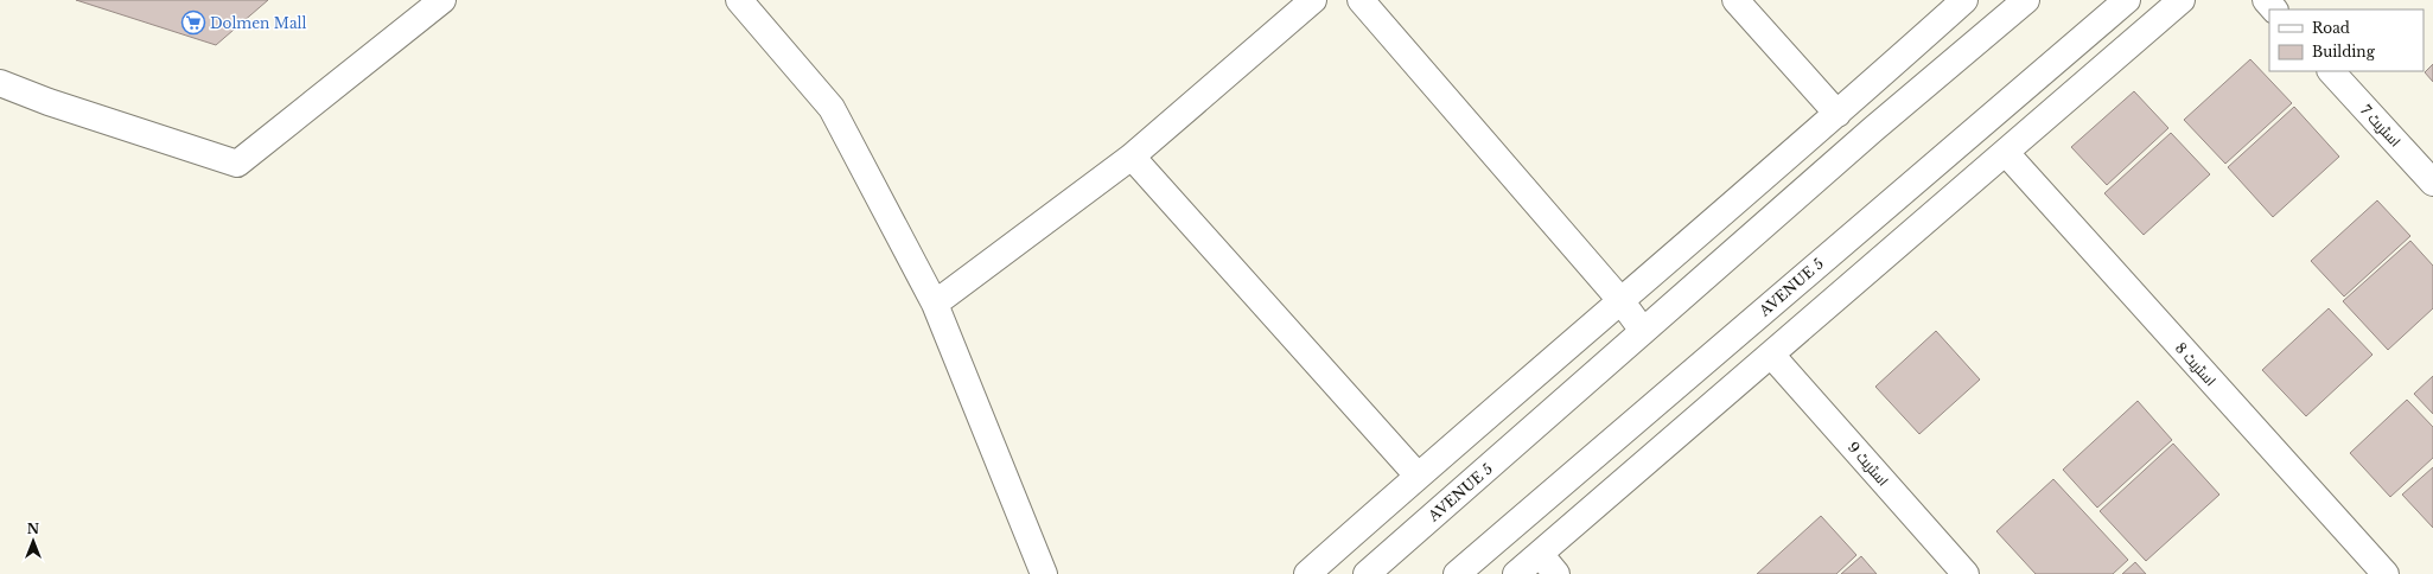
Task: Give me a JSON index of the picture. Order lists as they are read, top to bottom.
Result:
{
  "streets": {
    "street": [
      "اسٹریٹ 7",
      "AVENUE 5",
      "اسٹریٹ 8",
      "اسٹریٹ 9"
    ]
  },
  "places": {
    "supermarket": ["Dolmen Mall"]
  },
  "legend": ["Road", "Building"],
  "north": "top"
}
